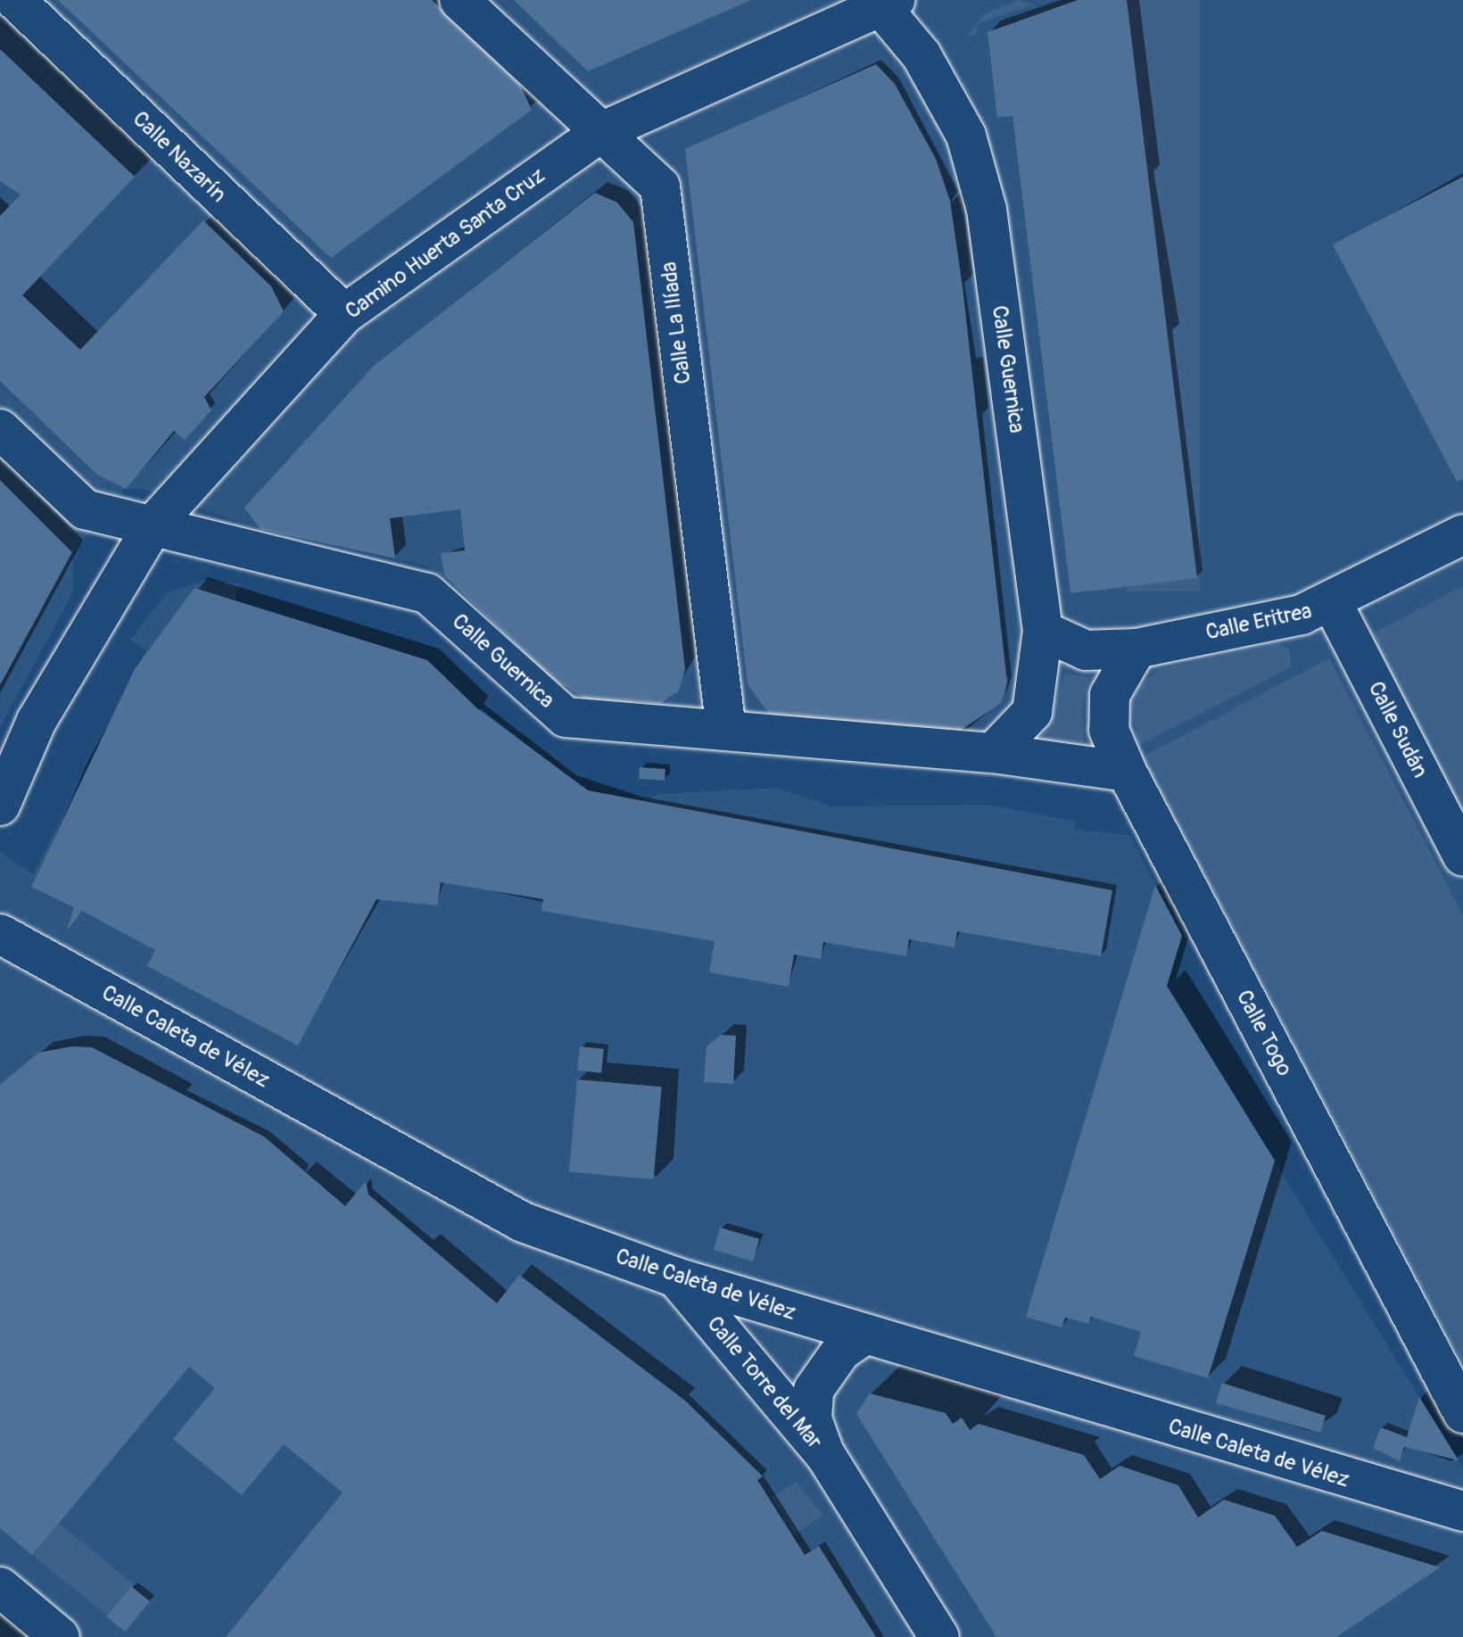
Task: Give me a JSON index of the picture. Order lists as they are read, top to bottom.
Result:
{
  "streets": {
    "street": [
      "Calle Nazarín",
      "Camino Huerta Santa Cruz",
      "Calle La Ilíada",
      "Calle Guernica",
      "Calle Eritrea",
      "Calle Sudán",
      "Calle Togo",
      "Calle Caleta de Vélez",
      "Calle Torre del Mar"
    ]
  },
  "crossings": [
    ["Calle Nazarín", "Camino Huerta Santa Cruz"],
    ["Camino Huerta Santa Cruz", "Calle La Ilíada"],
    ["Camino Huerta Santa Cruz", "Calle Guernica"],
    ["Calle La Ilíada", "Calle Guernica"],
    ["Calle Guernica", "Calle Eritrea"],
    ["Calle Guernica", "Calle Togo"],
    ["Calle Eritrea", "Calle Sudán"],
    ["Calle Eritrea", "Calle Togo"],
    ["Calle Caleta de Vélez", "Calle Torre del Mar"]
  ]
}
